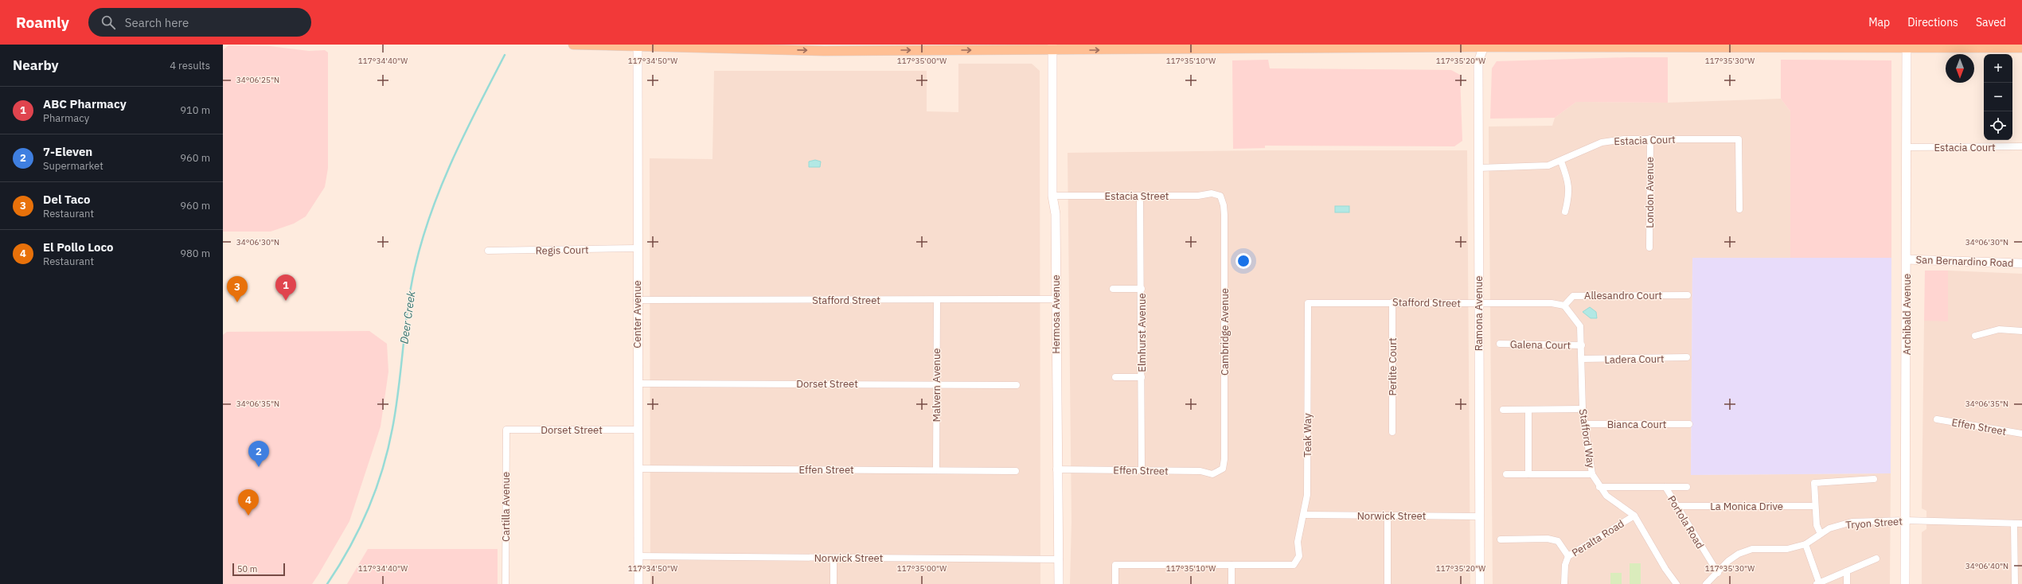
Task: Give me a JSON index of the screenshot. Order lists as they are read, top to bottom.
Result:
{
  "streets": {
    "street": [
      "Estacia Court",
      "London Avenue",
      "Estacia Street",
      "Regis Court",
      "San Bernardino Road",
      "Allesandro Court",
      "Stafford Street",
      "Ramona Avenue",
      "Center Avenue",
      "Hermosa Avenue",
      "Archibald Avenue",
      "Cambridge Avenue",
      "Elmhurst Avenue",
      "Galena Court",
      "Ladera Court",
      "Perlite Court",
      "Dorset Street",
      "Malvern Avenue",
      "Bianca Court",
      "Effen Street",
      "Teak Way",
      "Stafford Way",
      "La Monica Drive",
      "Cartilla Avenue",
      "Norwick Street",
      "Portola Road",
      "Tryon Street",
      "Peralta Road"
    ]
  },
  "crossings": [
    ["Estacia Court", "London Avenue"],
    ["Estacia Court", "Ramona Avenue"],
    ["Estacia Court", "Archibald Avenue"],
    ["Estacia Street", "Hermosa Avenue"],
    ["Estacia Street", "Cambridge Avenue"],
    ["Estacia Street", "Elmhurst Avenue"],
    ["Regis Court", "Center Avenue"],
    ["San Bernardino Road", "Archibald Avenue"],
    ["Allesandro Court", "Stafford Street"],
    ["Allesandro Court", "Stafford Way"],
    ["Stafford Street", "Ramona Avenue"],
    ["Stafford Street", "Center Avenue"],
    ["Stafford Street", "Hermosa Avenue"],
    ["Stafford Street", "Perlite Court"],
    ["Stafford Street", "Malvern Avenue"],
    ["Stafford Street", "Teak Way"],
    ["Stafford Street", "Stafford Way"],
    ["Ramona Avenue", "Norwick Street"],
    ["Center Avenue", "Dorset Street"],
    ["Center Avenue", "Effen Street"],
    ["Center Avenue", "Norwick Street"],
    ["Hermosa Avenue", "Effen Street"],
    ["Hermosa Avenue", "Norwick Street"],
    ["Archibald Avenue", "Tryon Street"],
    ["Cambridge Avenue", "Effen Street"],
    ["Elmhurst Avenue", "Effen Street"],
    ["Galena Court", "Stafford Way"],
    ["Ladera Court", "Stafford Way"],
    ["Dorset Street", "Malvern Avenue"],
    ["Dorset Street", "Cartilla Avenue"],
    ["Malvern Avenue", "Effen Street"],
    ["Bianca Court", "Stafford Way"],
    ["Teak Way", "Norwick Street"],
    ["Stafford Way", "Peralta Road"],
    ["La Monica Drive", "Portola Road"],
    ["Portola Road", "Tryon Street"]
  ],
  "water": ["Deer Creek"],
  "scale_bar": "50 m",
  "north": "bottom",
  "page": {
    "header": "Roamly",
    "search": "Search here",
    "nav": ["Map", "Directions", "Saved"],
    "heading": ["Nearby", "4 results"],
    "map_buttons": ["+", "−"],
    "list": [
      {
        "mark": "1",
        "name": "ABC Pharmacy",
        "note": "Pharmacy",
        "value": "910 m"
      },
      {
        "mark": "2",
        "name": "7-Eleven",
        "note": "Supermarket",
        "value": "960 m"
      },
      {
        "mark": "3",
        "name": "Del Taco",
        "note": "Restaurant",
        "value": "960 m"
      },
      {
        "mark": "4",
        "name": "El Pollo Loco",
        "note": "Restaurant",
        "value": "980 m"
      }
    ],
    "pins": [
      "1",
      "3",
      "2",
      "4"
    ],
    "scale": "50 m"
  },
  "coordinates": [
    "117°34'40\"W",
    "117°34'50\"W",
    "117°35'00\"W",
    "117°35'10\"W",
    "117°35'20\"W",
    "117°35'30\"W",
    "34°06'25\"N",
    "34°06'30\"N",
    "34°06'35\"N",
    "34°06'40\"N"
  ]
}
